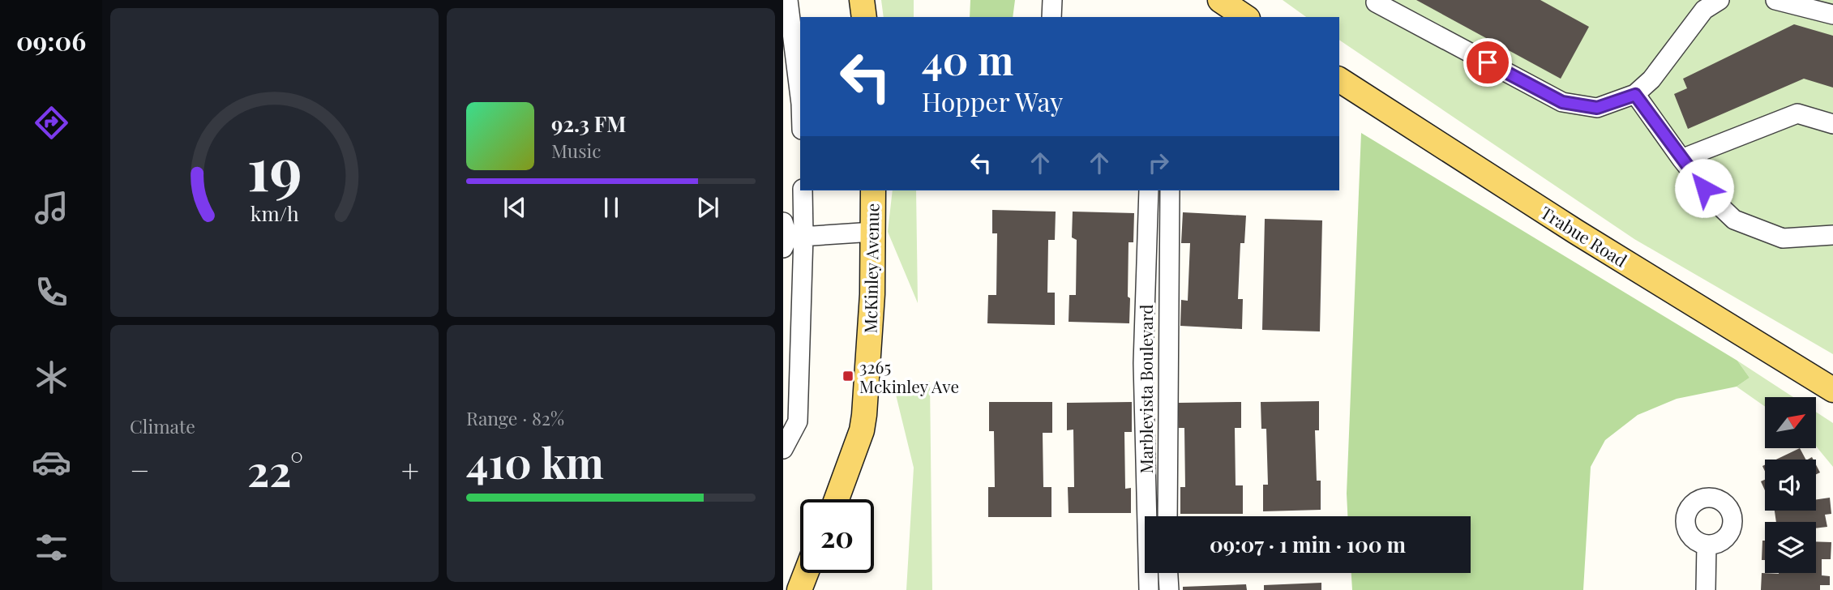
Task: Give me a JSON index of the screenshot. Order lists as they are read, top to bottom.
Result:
{
  "streets": {
    "main road": ["Trabue Road", "McKinley Avenue"],
    "street": ["Marblevista Boulevard"]
  },
  "places": {
    "transit": ["3265 Mckinley Ave"]
  },
  "north": "top right",
  "page": {
    "tabs": "09:06",
    "turn": ["40 m", "Hopper Way"],
    "song": ["92.3 FM", "Music"],
    "tile": [
      "Climate",
      ["Range · 82%", "410 km"]
    ],
    "heat": ["−", "22°", "+"],
    "limit": "20",
    "trip": "09:07 · 1 min · 100 m",
    "gauge": ["19", "km/h"]
  }
}
